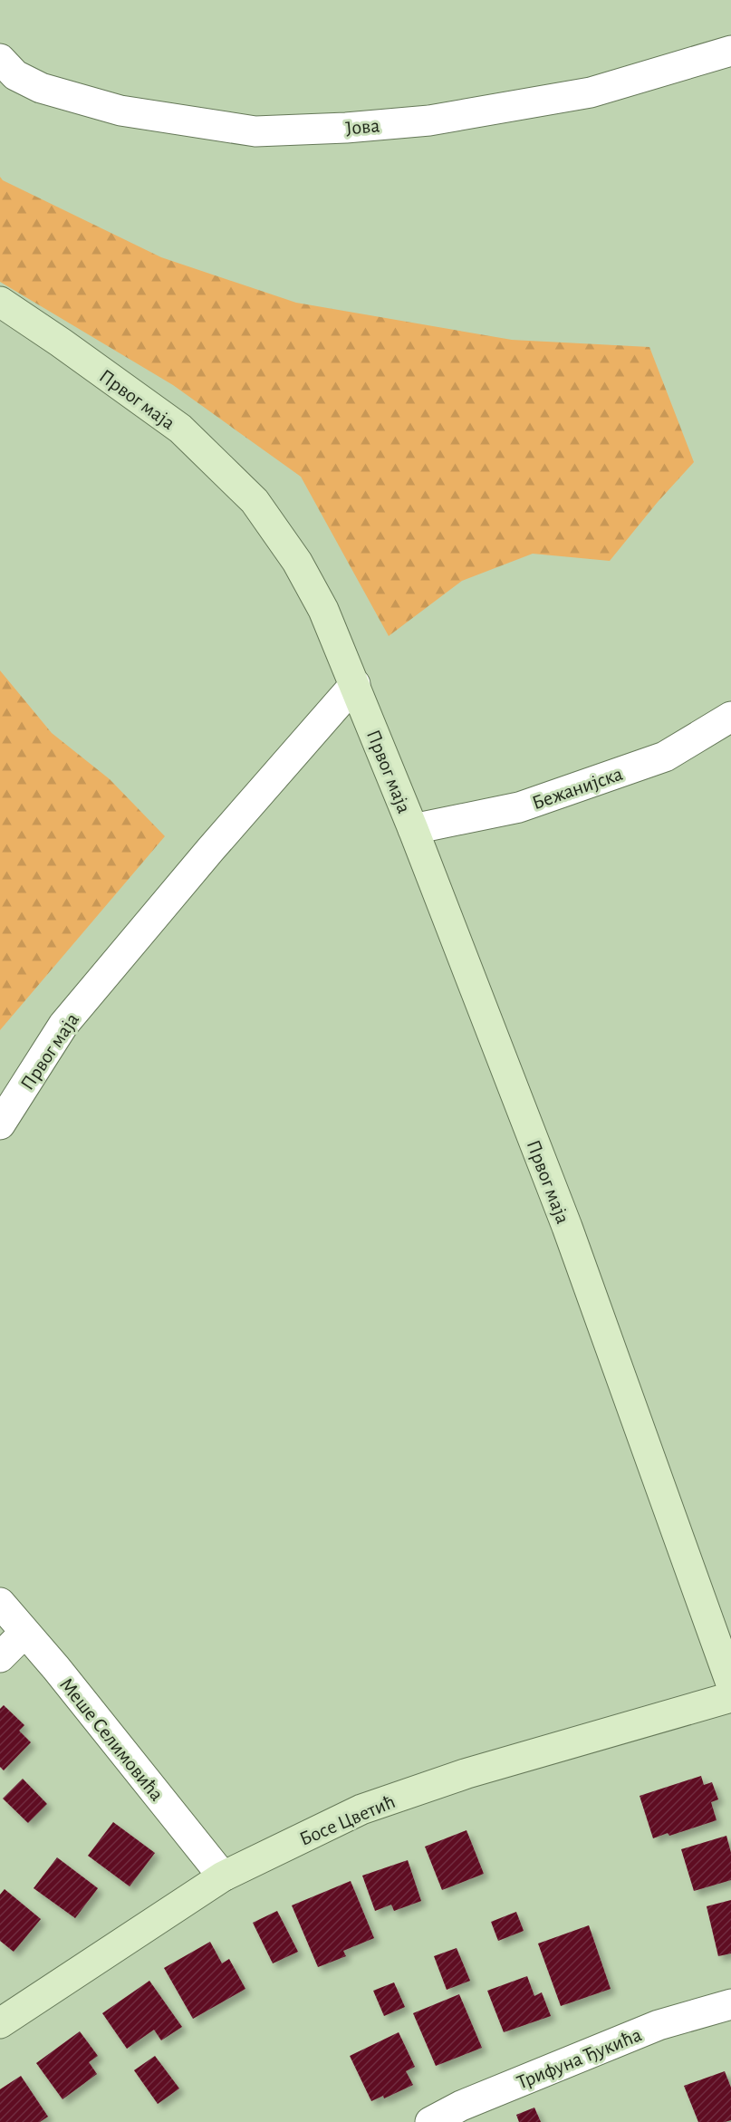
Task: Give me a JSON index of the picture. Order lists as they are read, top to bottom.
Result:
{
  "streets": {
    "street": [
      "Јова",
      "Првог маја",
      "Бежанијска",
      "Меше Селимовића",
      "Босе Цветић",
      "Трифуна Ђукића"
    ]
  },
  "crossings": [
    ["Првог маја", "Бежанијска"],
    ["Меше Селимовића", "Босе Цветић"]
  ]
}
